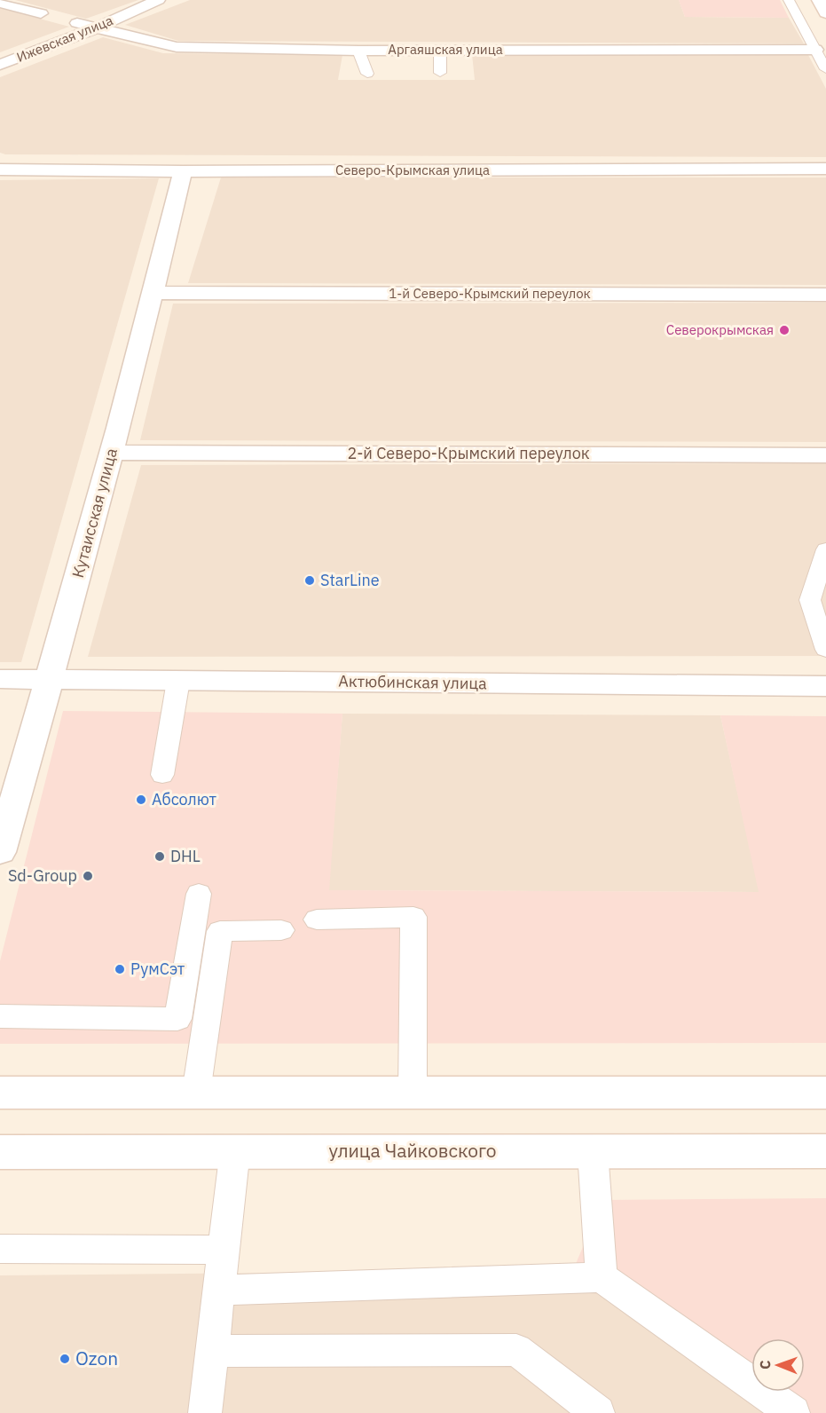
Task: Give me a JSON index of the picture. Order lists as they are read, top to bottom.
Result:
{
  "streets": {
    "street": [
      "Ижевская улица",
      "Аргаяшская улица",
      "Северо-Крымская улица",
      "1-й Северо-Крымский переулок",
      "2-й Северо-Крымский переулок",
      "Кутаисская улица",
      "Актюбинская улица",
      "улица Чайковского"
    ]
  },
  "crossings": [
    ["Ижевская улица", "Аргаяшская улица"],
    ["Северо-Крымская улица", "Кутаисская улица"],
    ["1-й Северо-Крымский переулок", "Кутаисская улица"],
    ["2-й Северо-Крымский переулок", "Кутаисская улица"],
    ["Кутаисская улица", "Актюбинская улица"]
  ],
  "places": [
    "Северокрымская",
    "StarLine",
    "Абсолют",
    "DHL",
    "Sd-Group",
    "РумСэт",
    "Ozon"
  ],
  "north": "left"
}
